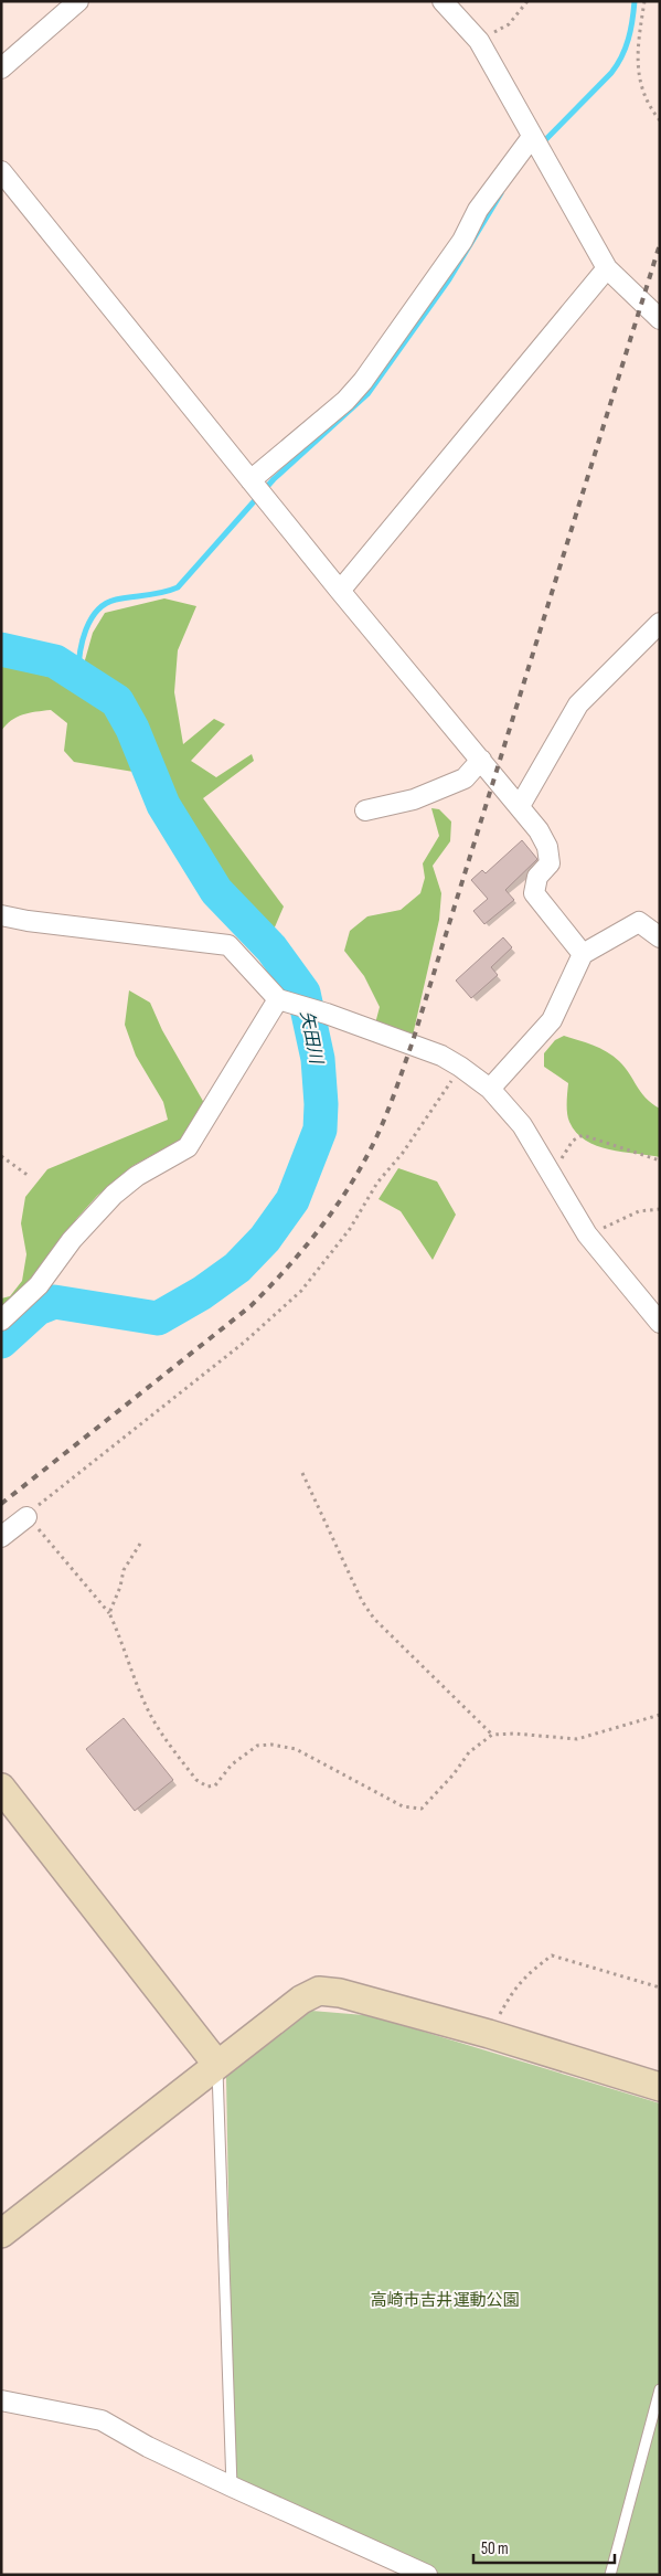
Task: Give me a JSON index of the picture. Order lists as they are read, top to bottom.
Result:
{
  "water": ["矢田川"],
  "parks": ["高崎市吉井運動公園"],
  "scale_bar": "50 m"
}
